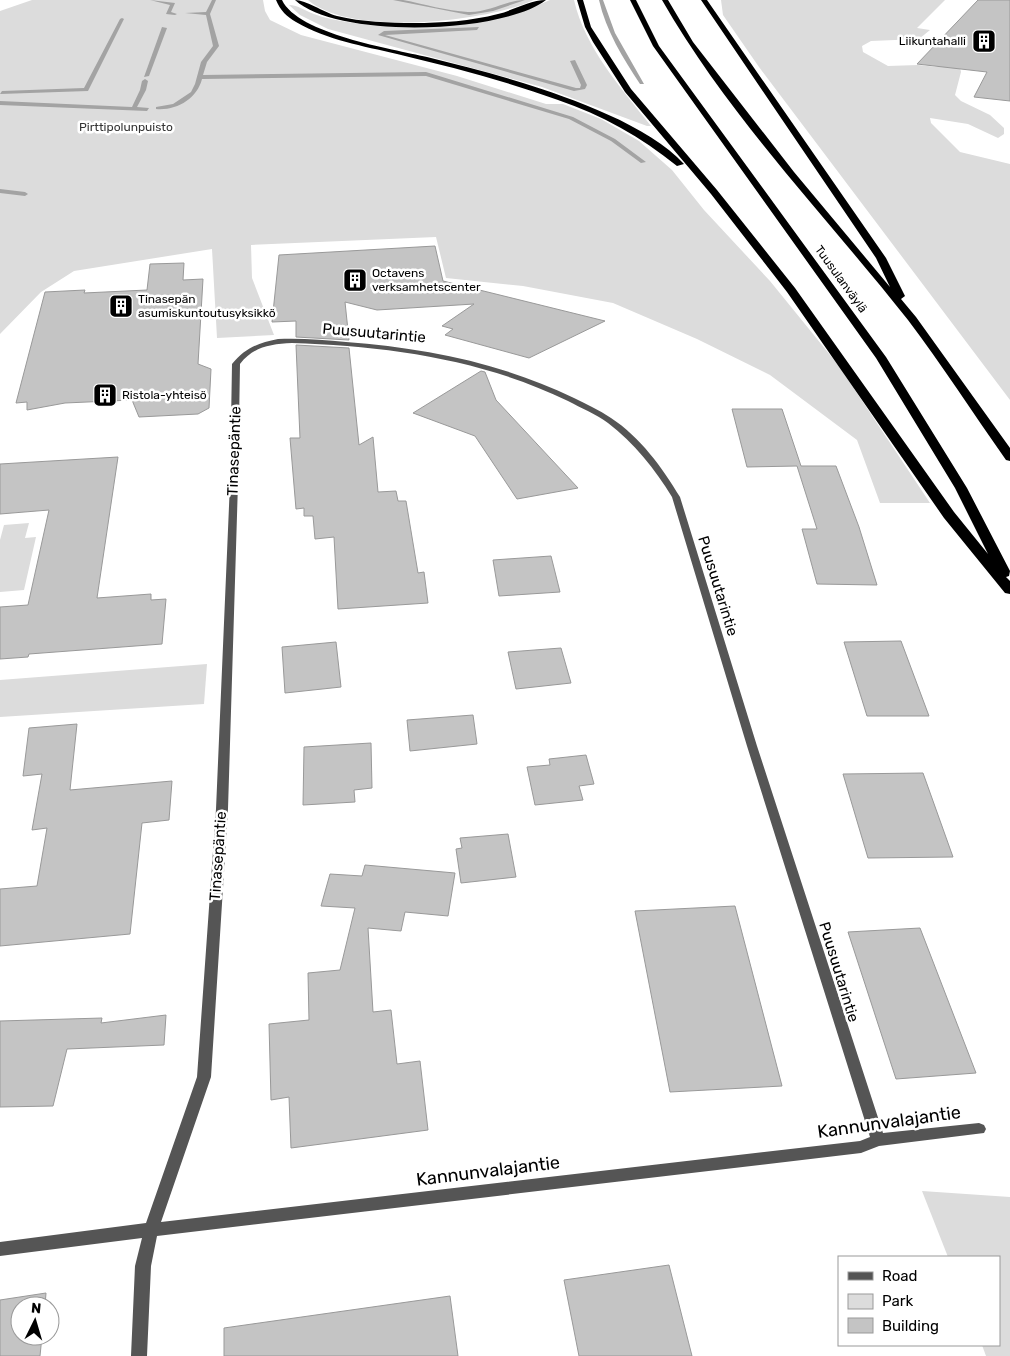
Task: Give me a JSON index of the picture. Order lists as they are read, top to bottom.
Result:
{
  "streets": {
    "highway": ["Tuusulanväylä"],
    "street": ["Puusuutarintie", "Tinasepäntie", "Kannunvalajantie"]
  },
  "crossings": [
    ["Puusuutarintie", "Tinasepäntie"],
    ["Puusuutarintie", "Kannunvalajantie"],
    ["Tinasepäntie", "Kannunvalajantie"]
  ],
  "parks": ["Pirttipolunpuisto"],
  "places": {
    "building": [
      "Liikuntahalli",
      "Octavens verksamhetscenter",
      "Tinasepän asumiskuntoutusyksikkö",
      "Ristola-yhteisö"
    ]
  },
  "legend": ["Road", "Park", "Building"],
  "north": "top"
}
